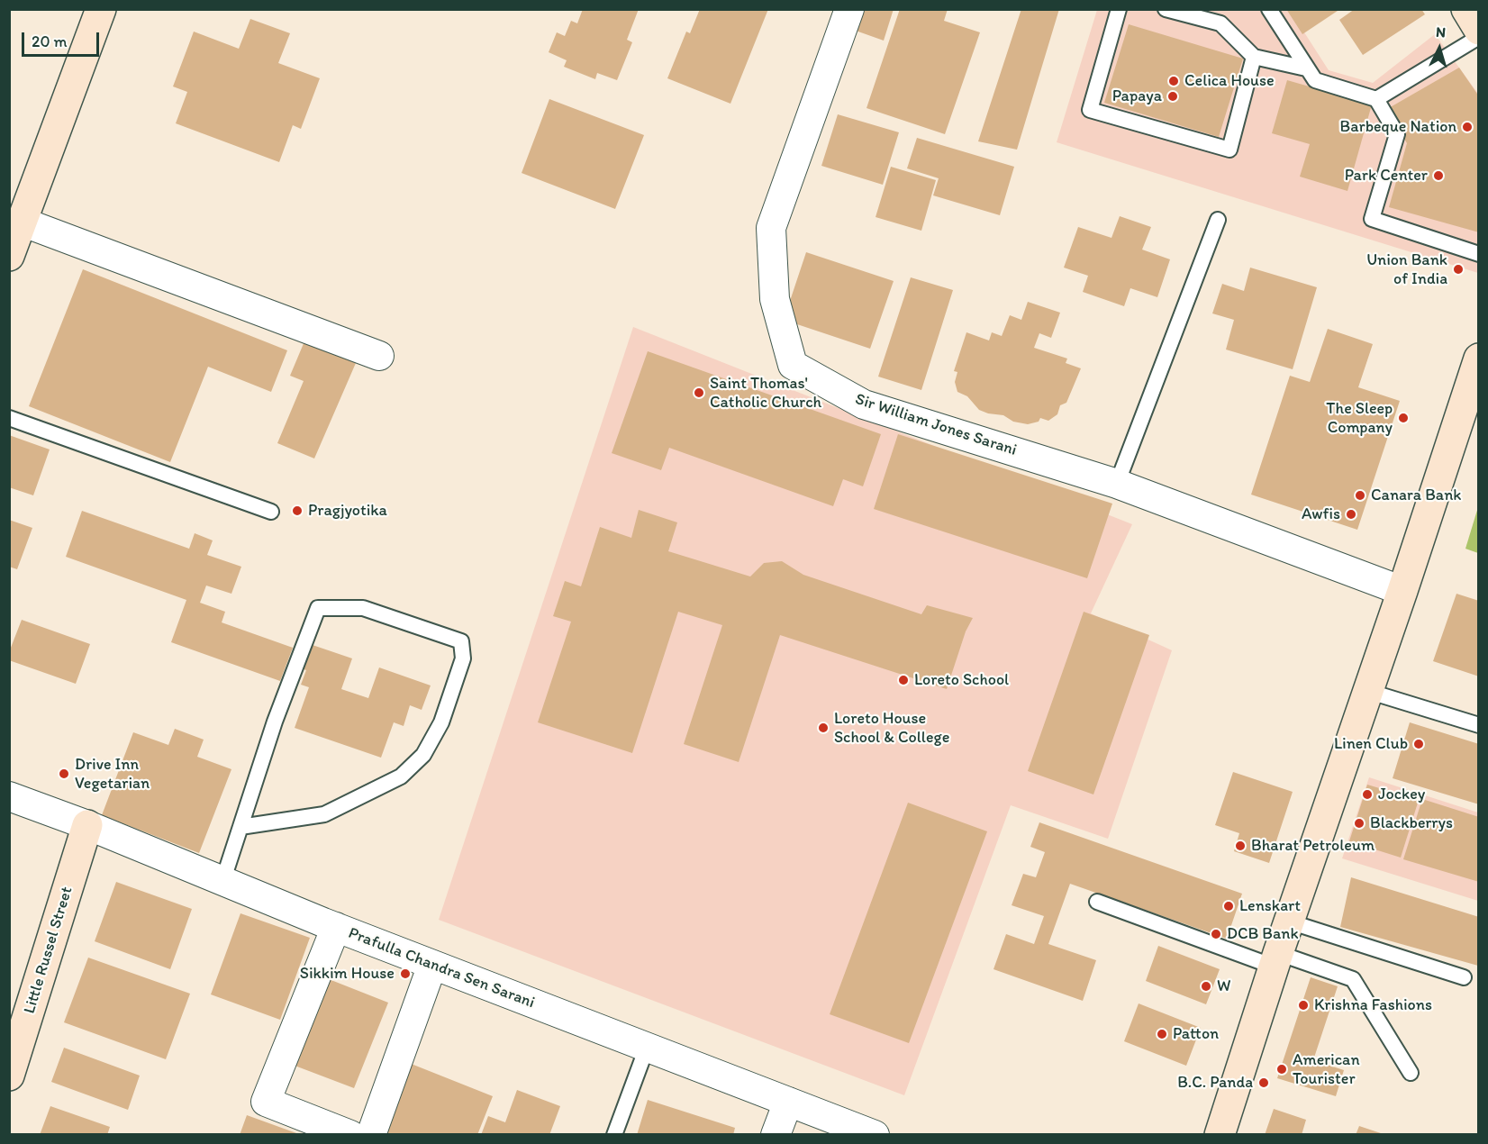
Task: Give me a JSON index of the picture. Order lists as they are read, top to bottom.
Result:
{
  "streets": {
    "main road": ["Little Russel Street"],
    "street": ["Sir William Jones Sarani", "Prafulla Chandra Sen Sarani"]
  },
  "crossings": [
    ["Little Russel Street", "Prafulla Chandra Sen Sarani"]
  ],
  "places": [
    "Celica House",
    "Papaya",
    "Barbeque Nation",
    "Park Center",
    "Union Bank of India",
    "Saint Thomas' Catholic Church",
    "The Sleep Company",
    "Canara Bank",
    "Pragjyotika",
    "Awfis",
    "Loreto School",
    "Loreto House School & College",
    "Linen Club",
    "Drive Inn Vegetarian",
    "Jockey",
    "Blackberrys",
    "Bharat Petroleum",
    "Lenskart",
    "DCB Bank",
    "Sikkim House",
    "W",
    "Krishna Fashions",
    "Patton",
    "American Tourister",
    "B.C. Panda"
  ],
  "scale_bar": "20 m",
  "north": "top"
}
